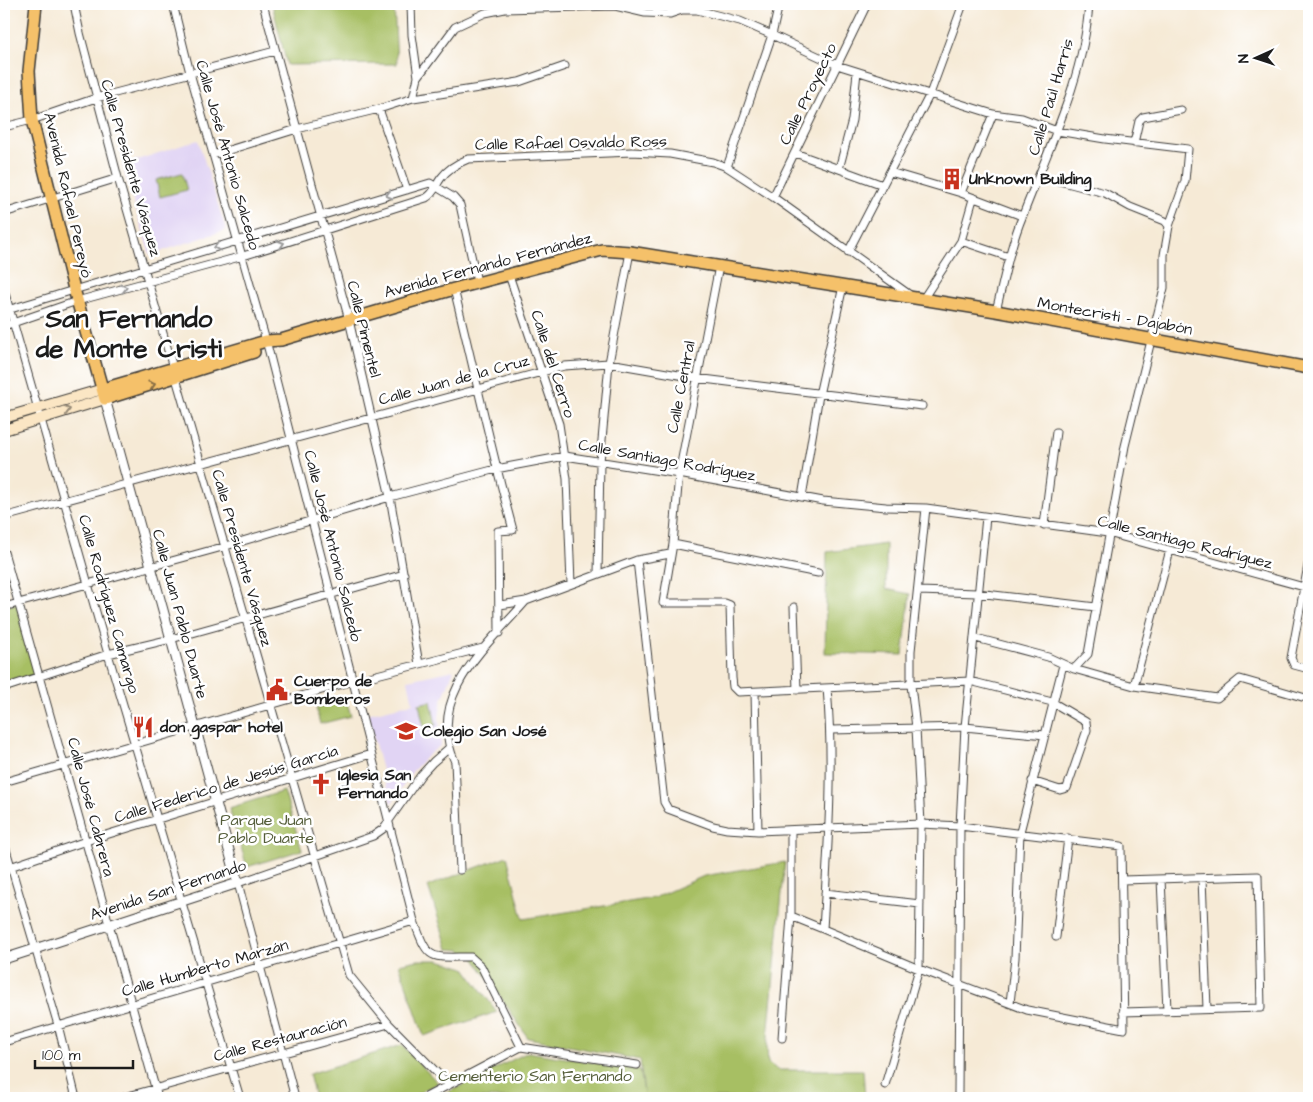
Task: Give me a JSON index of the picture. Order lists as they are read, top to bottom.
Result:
{
  "streets": {
    "main road": ["Avenida Rafael Pereyó", "Avenida Fernando Fernández", "Montecristi - Dajabón"],
    "street": [
      "Calle Proyecto",
      "Calle Paúl Harris",
      "Calle Rafael Osvaldo Ross",
      "Calle José Antonio Salcedo",
      "Calle Presidente Vásquez",
      "Calle Pimentel",
      "Calle del Cerro",
      "Calle Juan de la Cruz",
      "Calle Central",
      "Calle Santiago Rodríguez",
      "Calle Rodríguez Camargo",
      "Calle Juan Pablo Duarte",
      "Calle Federico de Jesús García",
      "Calle José Cabrera",
      "Avenida San Fernando",
      "Calle Humberto Marzán",
      "Calle Restauración"
    ]
  },
  "crossings": [
    ["Calle Proyecto", "Calle Rafael Osvaldo Ross"],
    ["Calle Paúl Harris", "Montecristi - Dajabón"],
    ["Calle Rafael Osvaldo Ross", "Calle José Antonio Salcedo"],
    ["Calle Rafael Osvaldo Ross", "Calle Presidente Vásquez"],
    ["Calle Rafael Osvaldo Ross", "Avenida Rafael Pereyó"],
    ["Calle Rafael Osvaldo Ross", "Avenida Fernando Fernández"],
    ["Calle Rafael Osvaldo Ross", "Montecristi - Dajabón"],
    ["Calle Rafael Osvaldo Ross", "Calle Pimentel"],
    ["Calle Rafael Osvaldo Ross", "Calle Rodríguez Camargo"],
    ["Calle José Antonio Salcedo", "Avenida Fernando Fernández"],
    ["Calle José Antonio Salcedo", "Calle Juan de la Cruz"],
    ["Calle José Antonio Salcedo", "Calle Santiago Rodríguez"],
    ["Calle José Antonio Salcedo", "Calle Federico de Jesús García"],
    ["Calle José Antonio Salcedo", "Avenida San Fernando"],
    ["Calle José Antonio Salcedo", "Calle Humberto Marzán"],
    ["Calle Presidente Vásquez", "Avenida Fernando Fernández"],
    ["Calle Presidente Vásquez", "Calle Juan de la Cruz"],
    ["Calle Presidente Vásquez", "Calle Santiago Rodríguez"],
    ["Calle Presidente Vásquez", "Calle Federico de Jesús García"],
    ["Calle Presidente Vásquez", "Avenida San Fernando"],
    ["Calle Presidente Vásquez", "Calle Humberto Marzán"],
    ["Calle Presidente Vásquez", "Calle Restauración"],
    ["Avenida Rafael Pereyó", "Avenida Fernando Fernández"],
    ["Avenida Rafael Pereyó", "Calle Juan Pablo Duarte"],
    ["Avenida Fernando Fernández", "Montecristi - Dajabón"],
    ["Avenida Fernando Fernández", "Calle Pimentel"],
    ["Avenida Fernando Fernández", "Calle del Cerro"],
    ["Avenida Fernando Fernández", "Calle Central"],
    ["Avenida Fernando Fernández", "Calle Rodríguez Camargo"],
    ["Avenida Fernando Fernández", "Calle Juan Pablo Duarte"],
    ["Calle Pimentel", "Calle Juan de la Cruz"],
    ["Calle Pimentel", "Calle Santiago Rodríguez"],
    ["Calle del Cerro", "Calle Juan de la Cruz"],
    ["Calle del Cerro", "Calle Santiago Rodríguez"],
    ["Calle Juan de la Cruz", "Calle Central"],
    ["Calle Juan de la Cruz", "Calle Rodríguez Camargo"],
    ["Calle Juan de la Cruz", "Calle Juan Pablo Duarte"],
    ["Calle Central", "Calle Santiago Rodríguez"],
    ["Calle Santiago Rodríguez", "Calle Rodríguez Camargo"],
    ["Calle Santiago Rodríguez", "Calle Juan Pablo Duarte"],
    ["Calle Santiago Rodríguez", "Calle José Cabrera"],
    ["Calle Rodríguez Camargo", "Calle Federico de Jesús García"],
    ["Calle Rodríguez Camargo", "Avenida San Fernando"],
    ["Calle Rodríguez Camargo", "Calle Humberto Marzán"],
    ["Calle Rodríguez Camargo", "Calle Restauración"],
    ["Calle Juan Pablo Duarte", "Calle Federico de Jesús García"],
    ["Calle Juan Pablo Duarte", "Avenida San Fernando"],
    ["Calle Juan Pablo Duarte", "Calle Humberto Marzán"],
    ["Calle Juan Pablo Duarte", "Calle Restauración"],
    ["Calle Federico de Jesús García", "Calle José Cabrera"],
    ["Calle José Cabrera", "Avenida San Fernando"],
    ["Calle José Cabrera", "Calle Humberto Marzán"],
    ["Calle José Cabrera", "Calle Restauración"]
  ],
  "districts": ["San Fernando de Monte Cristi"],
  "parks": ["Parque Juan Pablo Duarte", "Cementerio San Fernando"],
  "places": {
    "building": ["Unknown Building"],
    "public building": ["Cuerpo de Bomberos"],
    "restaurant": ["don gaspar hotel"],
    "school or university": ["Colegio San José"],
    "church": ["Iglesia San Fernando"]
  },
  "scale_bar": "100 m",
  "north": "left"
}
